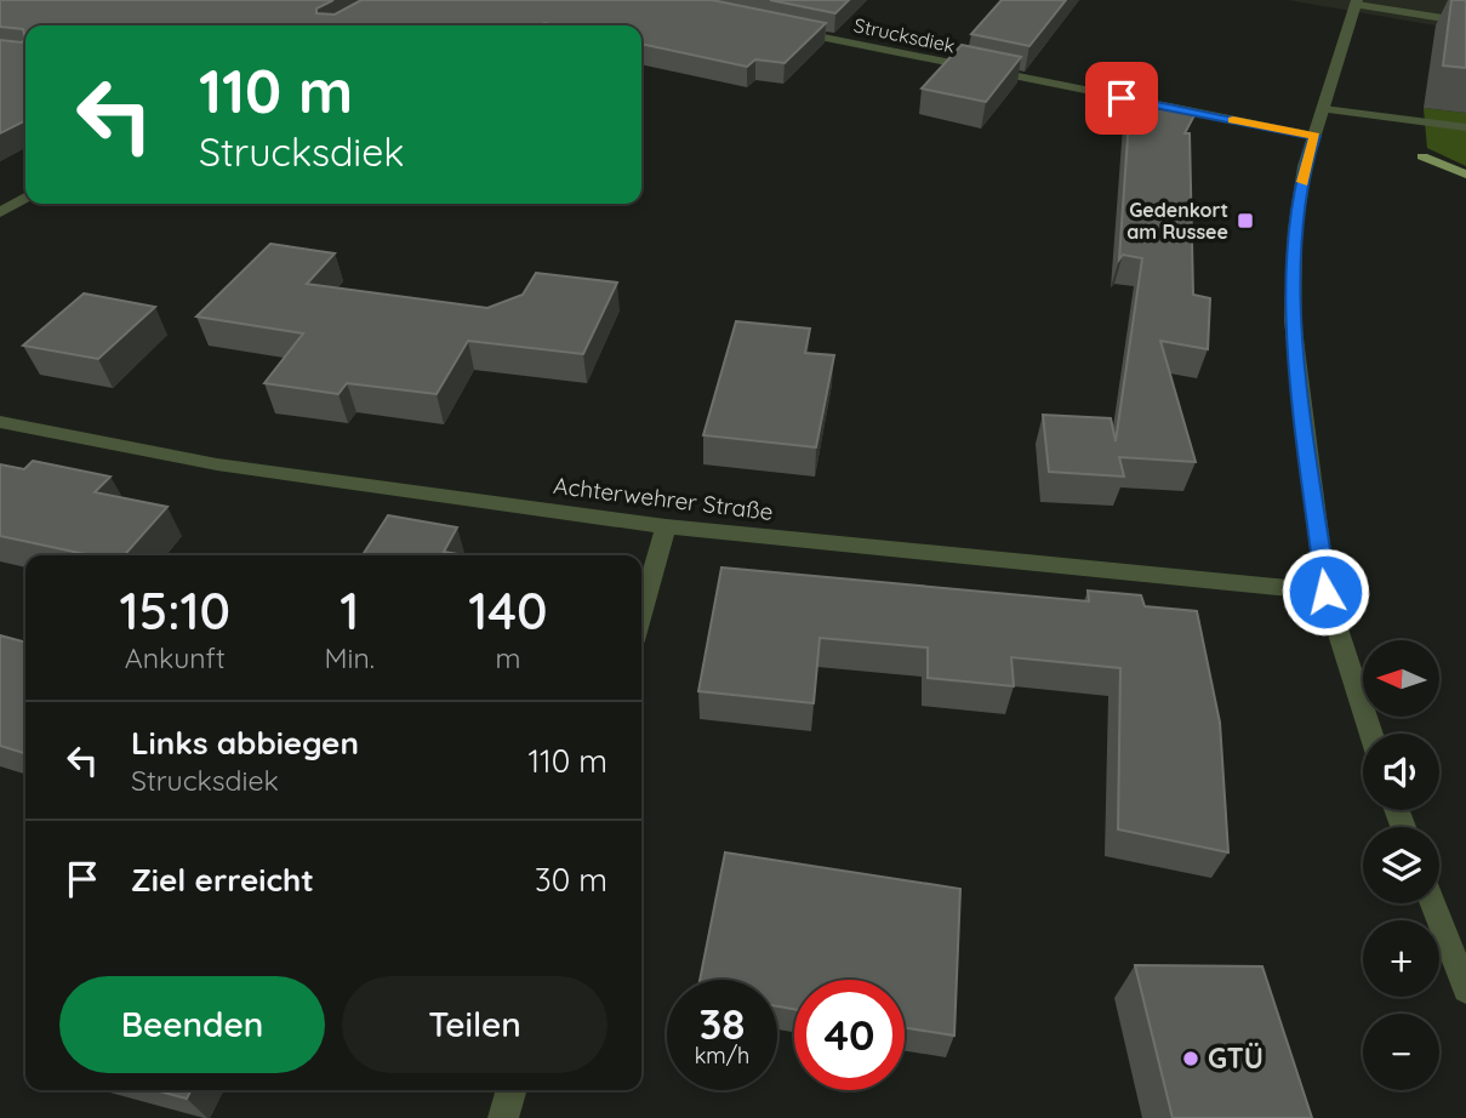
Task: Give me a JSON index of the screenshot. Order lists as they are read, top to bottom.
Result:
{
  "streets": {
    "street": ["Strucksdiek", "Achterwehrer Straße"]
  },
  "places": {
    "transit": ["Gedenkort am Russee"],
    "other": ["GTÜ"]
  },
  "north": "left",
  "page": {
    "turn": ["110 m", "Strucksdiek"],
    "eta": [
      "15:10",
      "Ankunft",
      "1",
      "Min.",
      "140",
      "m"
    ],
    "map_buttons": ["+", "−"],
    "list": [
      {
        "name": "Links abbiegen",
        "note": "Strucksdiek",
        "value": "110 m"
      },
      {
        "name": "Ziel erreicht",
        "value": "30 m"
      }
    ],
    "buttons": ["Beenden", "Teilen"],
    "speed": "38 km/h",
    "limit": "40"
  }
}
